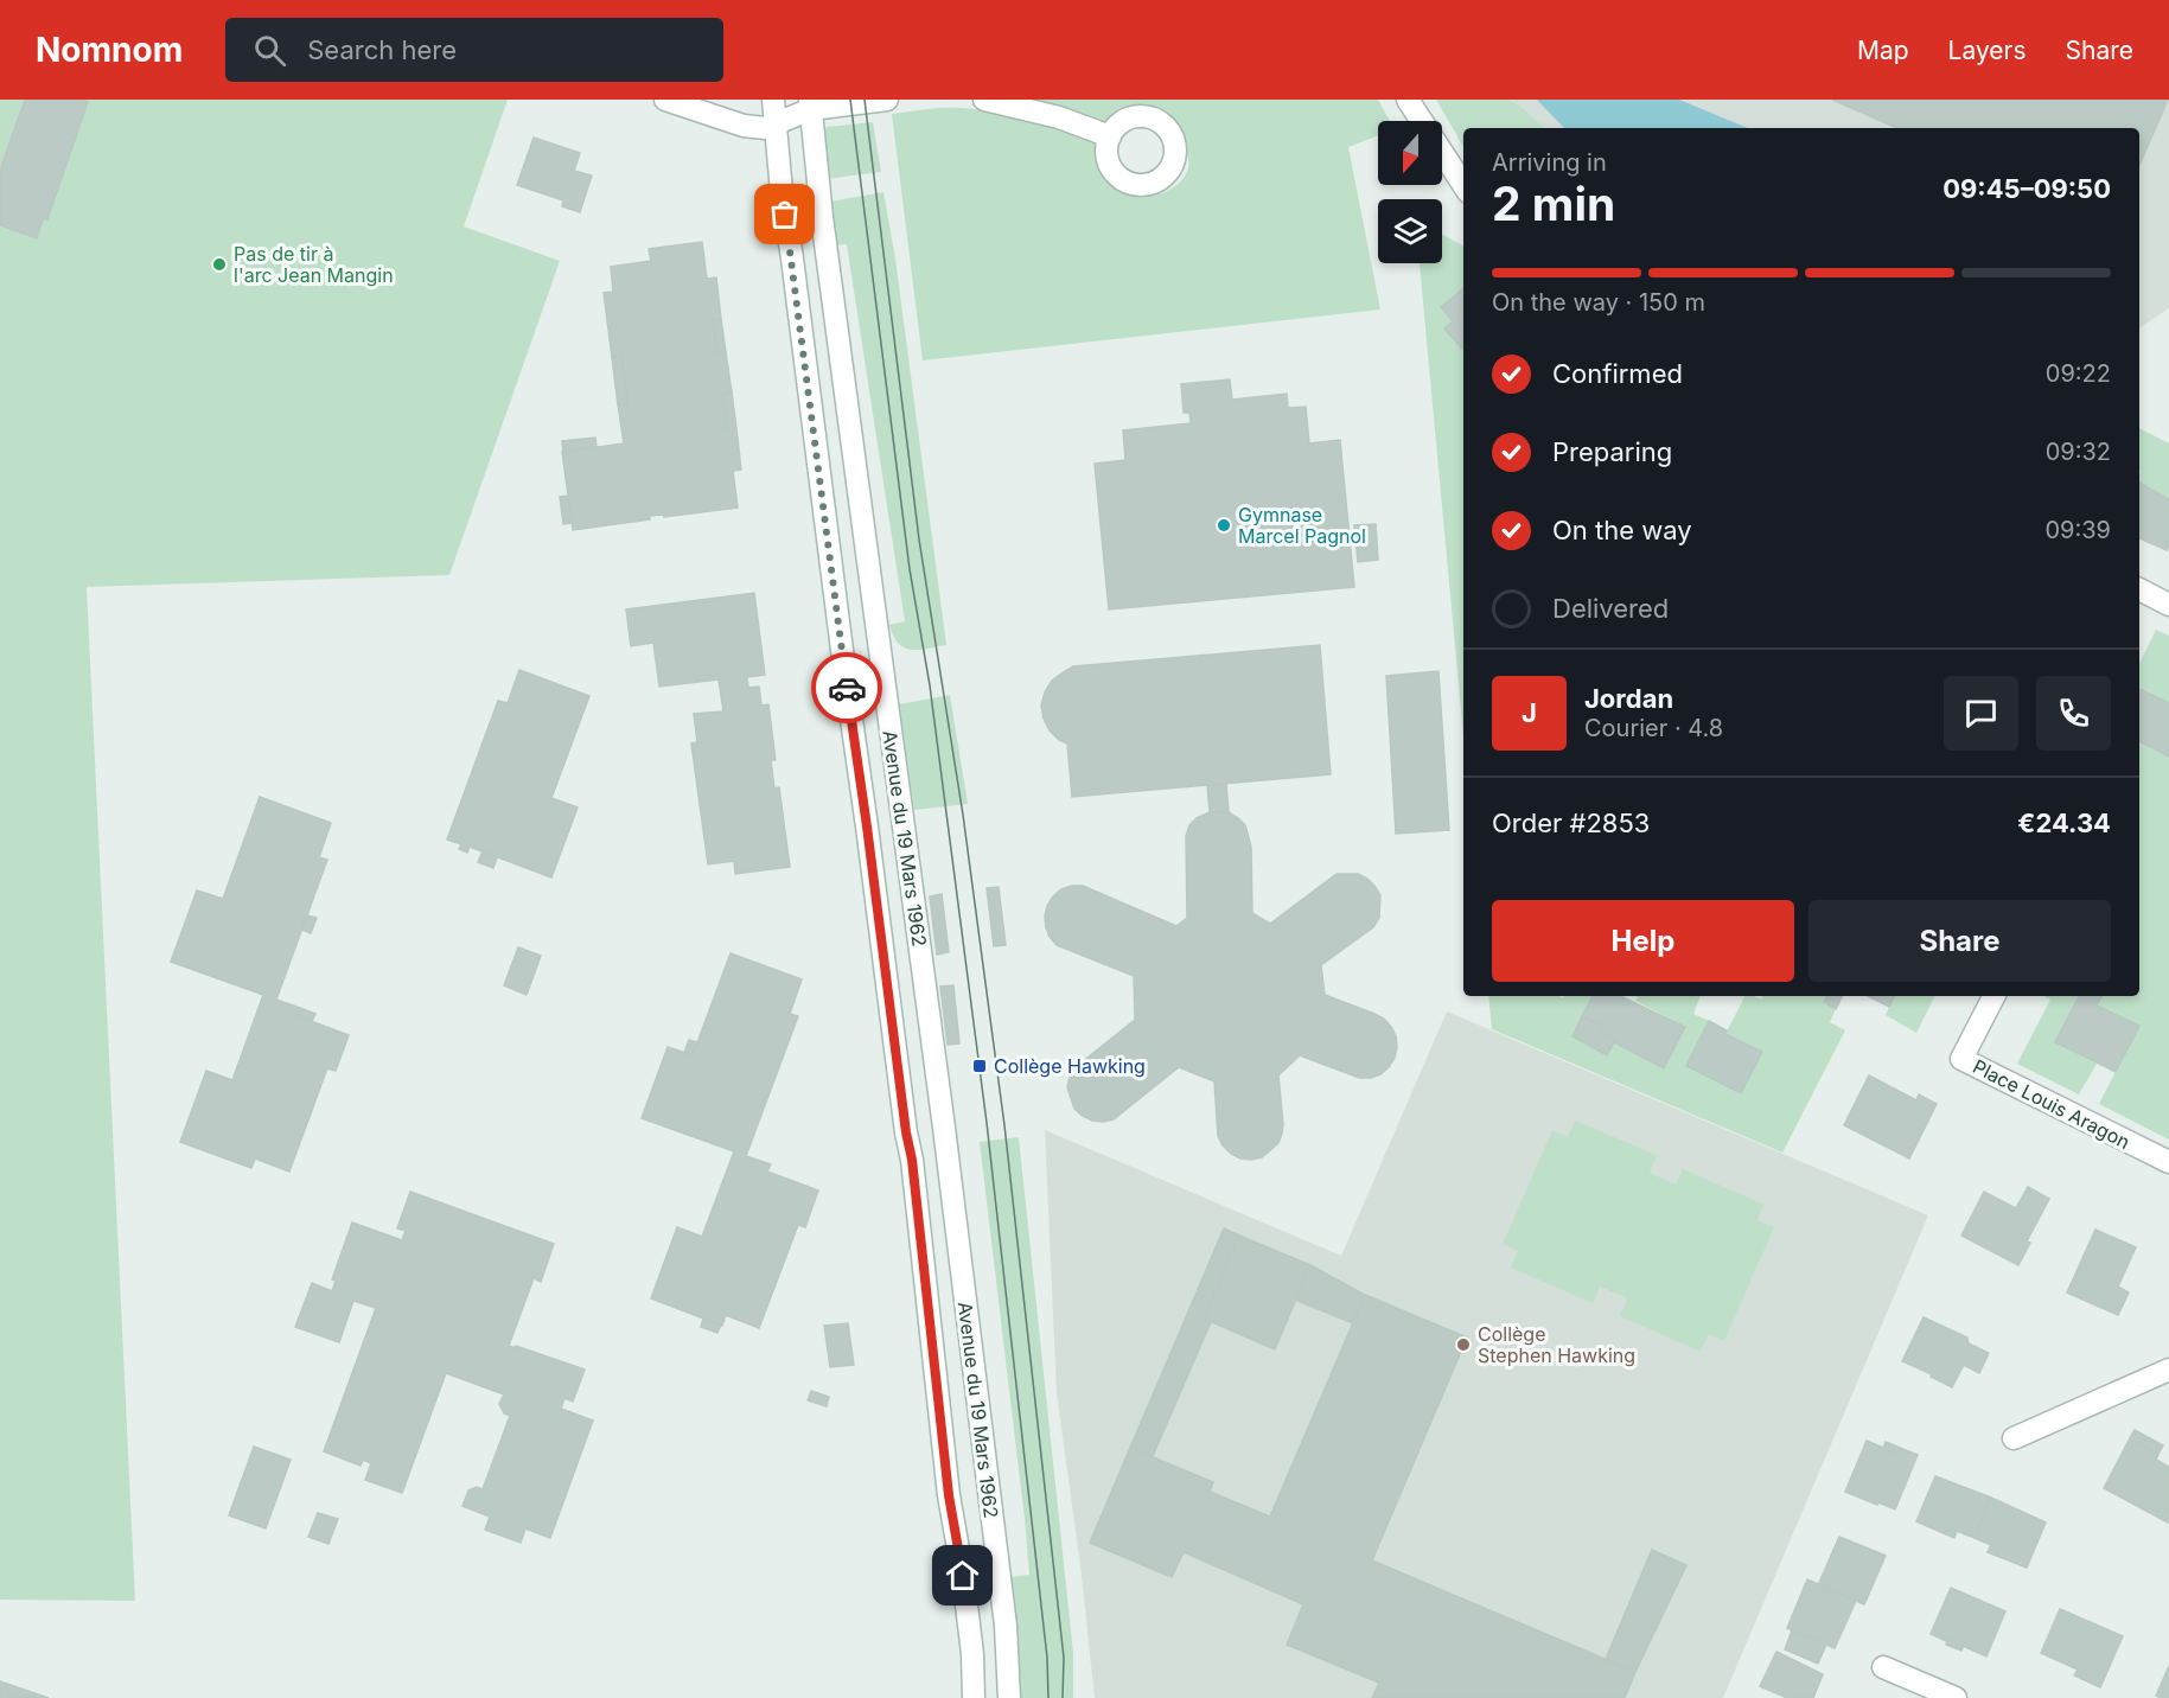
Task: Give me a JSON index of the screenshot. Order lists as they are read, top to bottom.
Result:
{
  "streets": {
    "street": ["Avenue du 19 Mars 1962", "Place Louis Aragon"]
  },
  "places": {
    "other": ["Pas de tir à l'arc Jean Mangin", "Gymnase Marcel Pagnol", "Collège Stephen Hawking"],
    "transit": ["Collège Hawking"]
  },
  "north": "bottom",
  "page": {
    "header": "Nomnom",
    "search": "Search here",
    "nav": ["Map", "Layers", "Share"],
    "heading": ["2 min", "Arriving in", "09:45–09:50"],
    "panel": [
      "Jordan",
      "Courier · 4.8",
      "Order #2853",
      "€24.34"
    ],
    "bar": "On the way · 150 m",
    "list": [
      ["Confirmed", "09:22"],
      ["Preparing", "09:32"],
      ["On the way", "09:39"],
      "Delivered"
    ],
    "round": "J",
    "buttons": ["Help", "Share"]
  }
}
